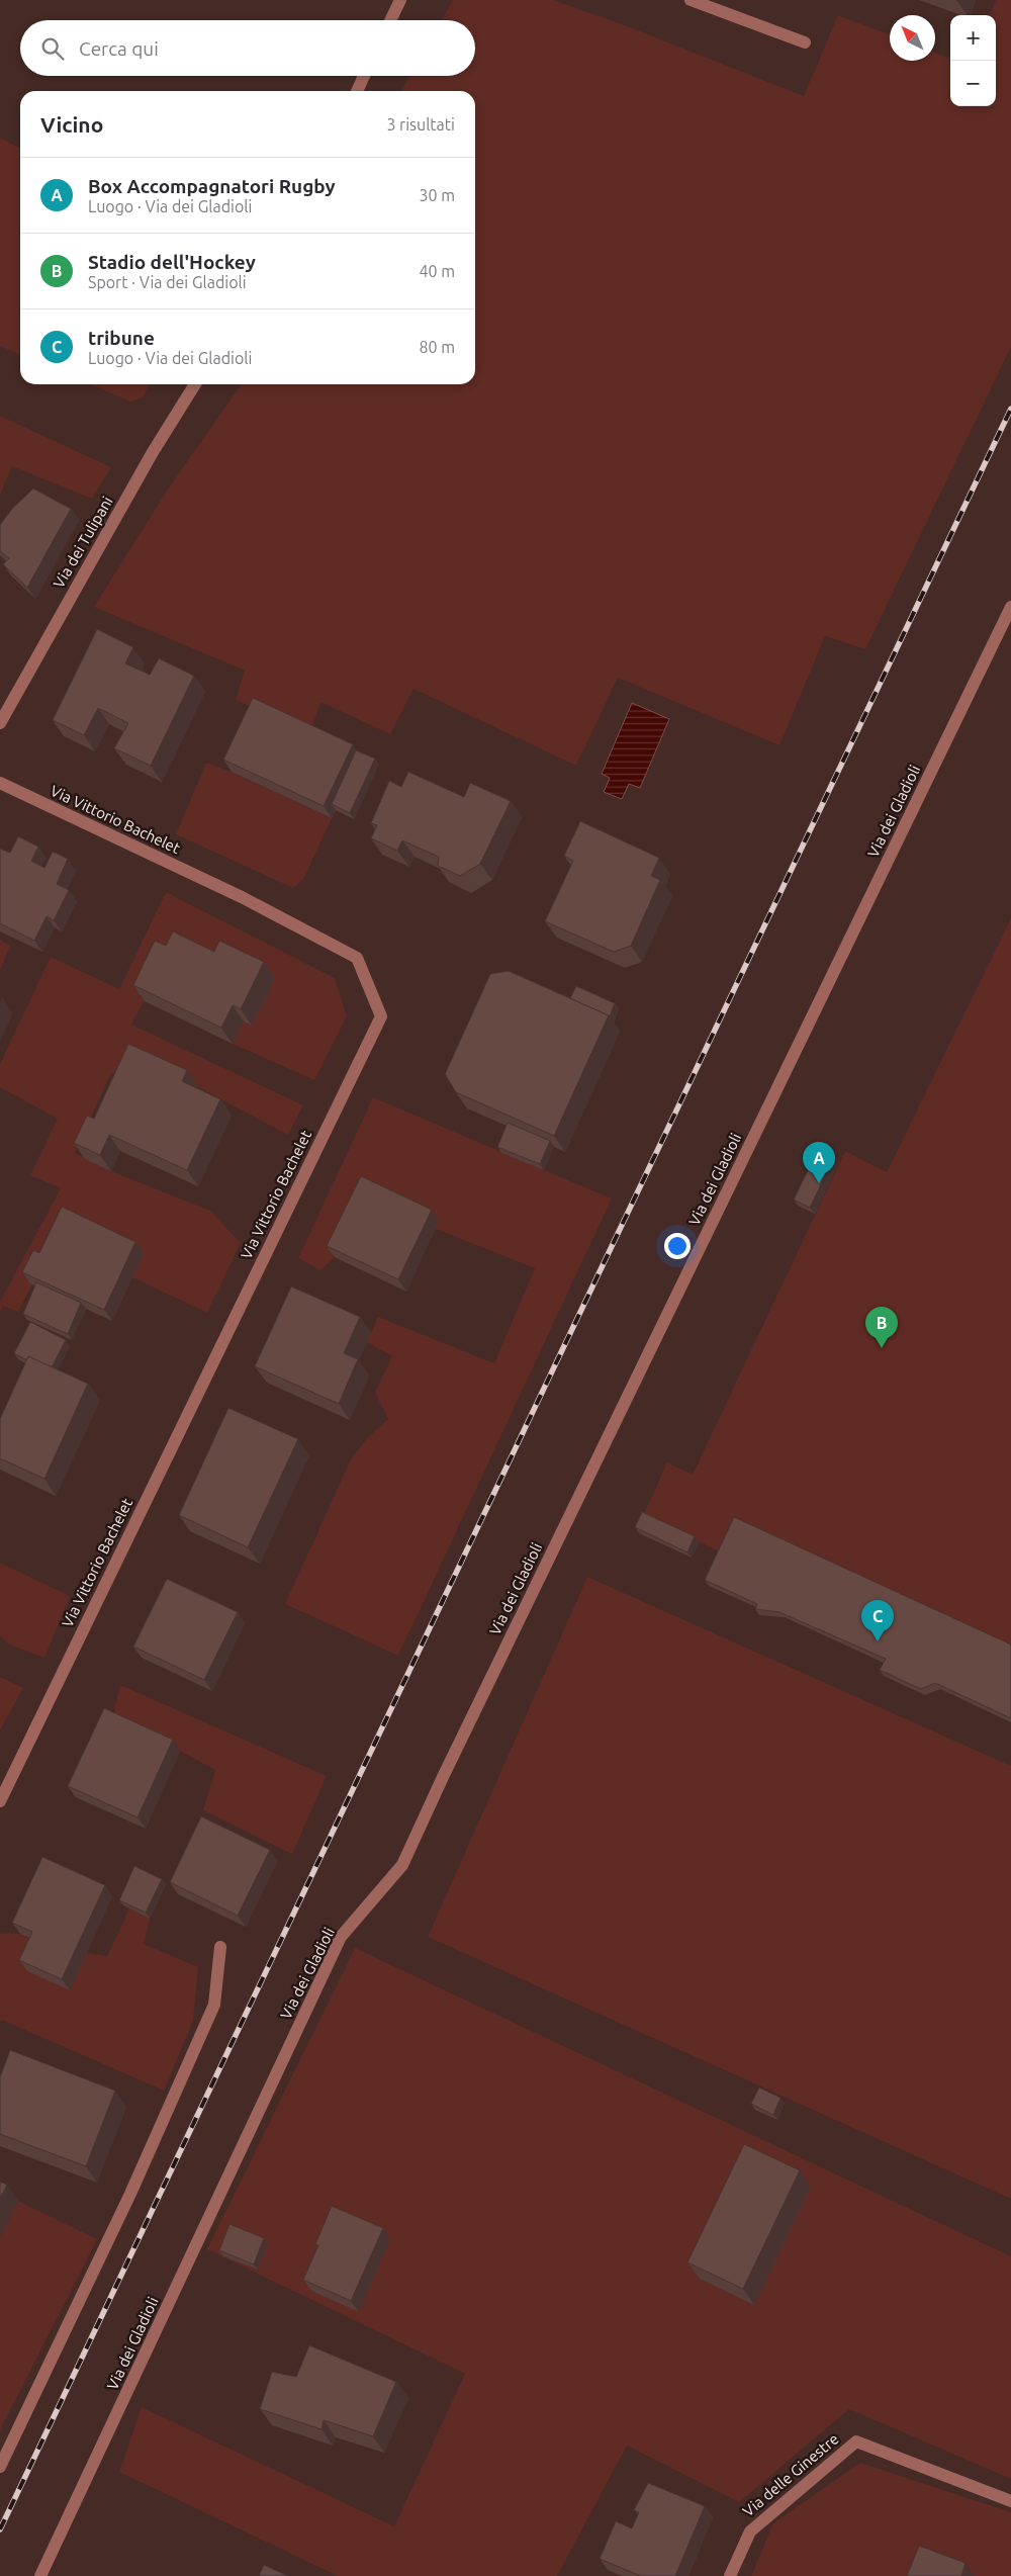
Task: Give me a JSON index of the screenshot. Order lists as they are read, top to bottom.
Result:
{
  "streets": {
    "street": [
      "Via dei Tulipani",
      "Via dei Gladioli",
      "Via Vittorio Bachelet",
      "Via delle Ginestre"
    ]
  },
  "north": "top left",
  "page": {
    "map_buttons": ["+", "−"],
    "search": "Cerca qui",
    "heading": ["Vicino", "3 risultati"],
    "list": [
      {
        "mark": "A",
        "name": "Box Accompagnatori Rugby",
        "note": "Luogo · Via dei Gladioli",
        "value": "30 m"
      },
      {
        "mark": "B",
        "name": "Stadio dell'Hockey",
        "note": "Sport · Via dei Gladioli",
        "value": "40 m"
      },
      {
        "mark": "C",
        "name": "tribune",
        "note": "Luogo · Via dei Gladioli",
        "value": "80 m"
      }
    ],
    "pins": ["A", "B", "C"]
  }
}
